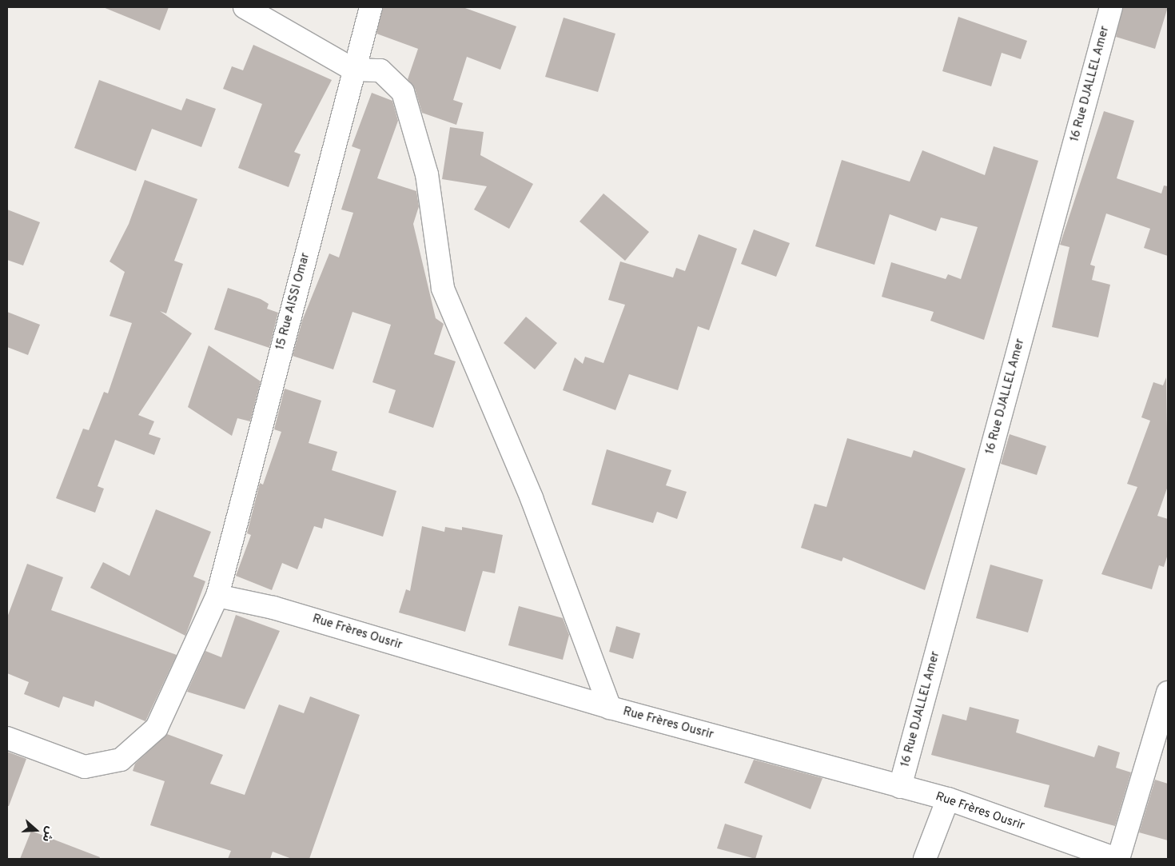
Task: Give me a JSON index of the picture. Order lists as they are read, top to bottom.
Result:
{
  "streets": {
    "street": ["16 Rue DJALLEL Amer", "15 Rue AISSI Omar", "Rue Frères Ousrir"]
  },
  "crossings": [
    ["16 Rue DJALLEL Amer", "Rue Frères Ousrir"],
    ["15 Rue AISSI Omar", "Rue Frères Ousrir"]
  ],
  "north": "right"
}
